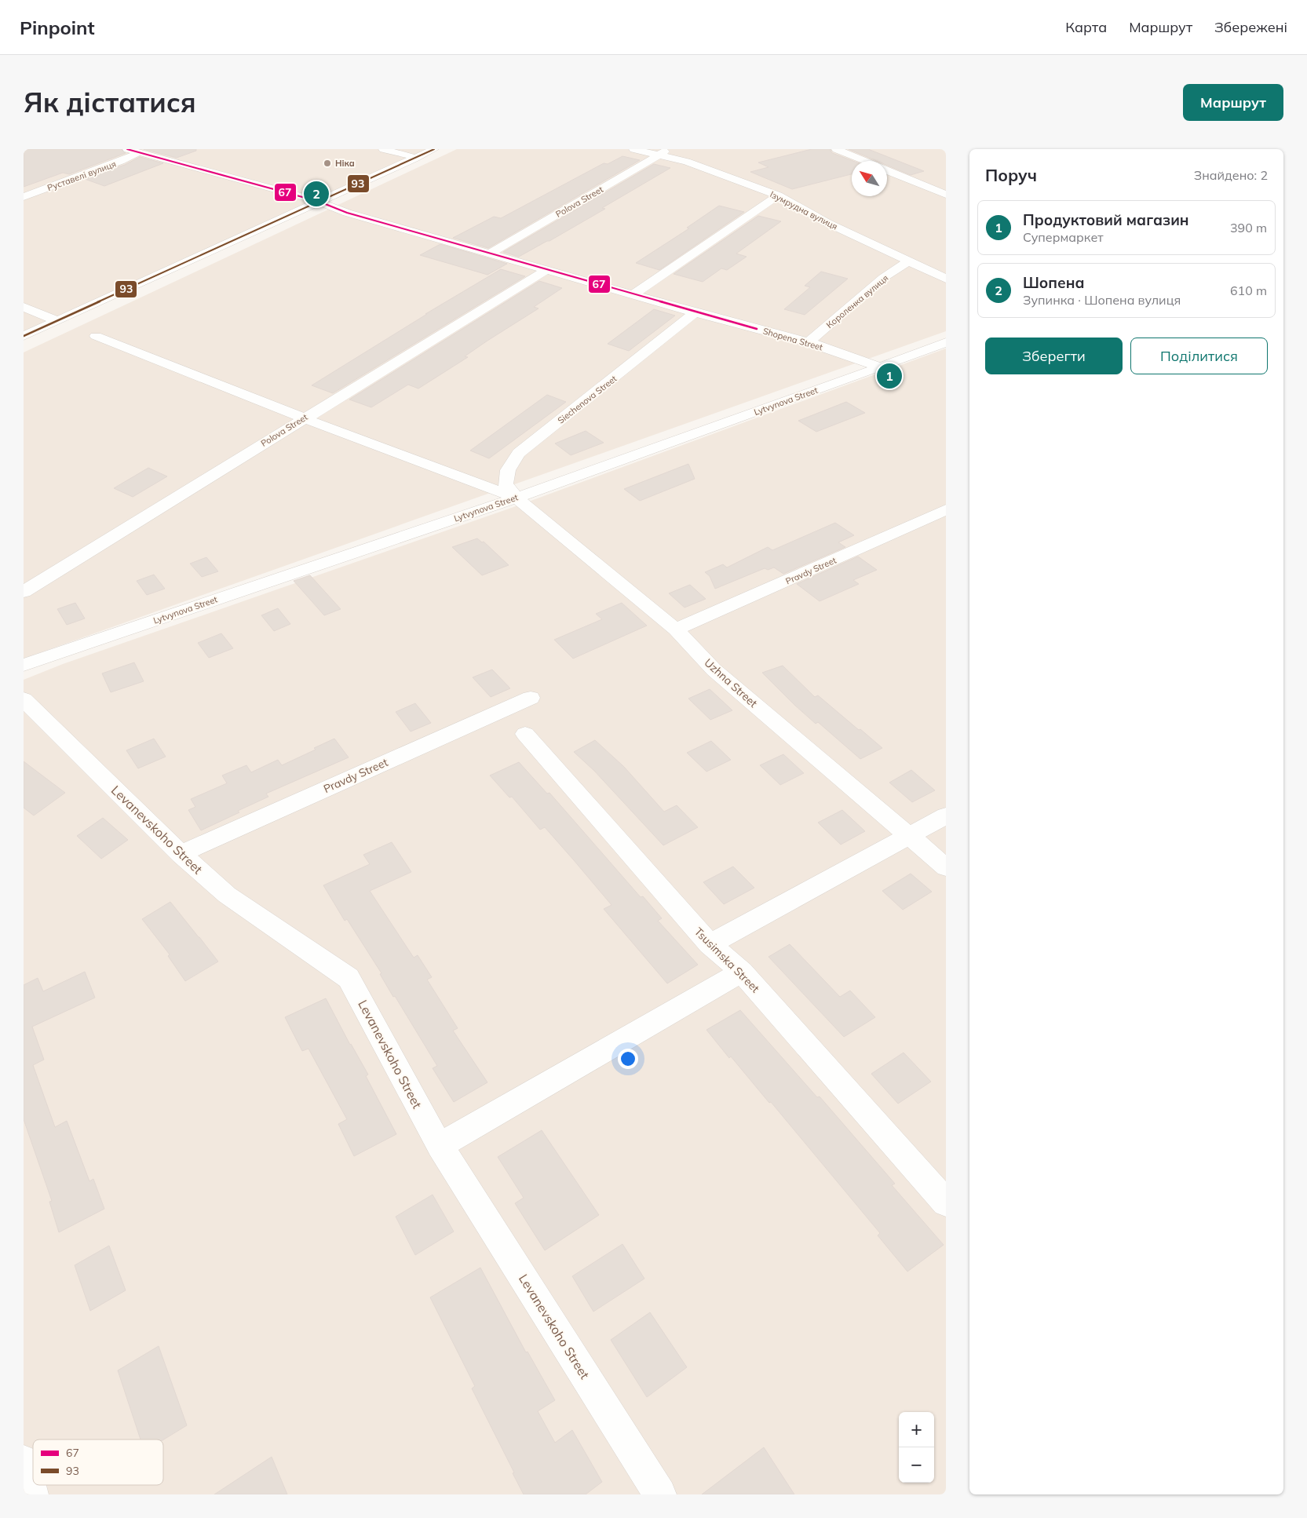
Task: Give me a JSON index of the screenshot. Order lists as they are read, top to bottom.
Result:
{
  "streets": {
    "street": [
      "Руставелі вулиця",
      "Polova Street",
      "Ізумрудна вулиця",
      "Короленка вулиця",
      "Shopena Street",
      "Siechenova Street",
      "Lytvynova Street",
      "Pravdy Street",
      "Uzhna Street",
      "Levanevskoho Street",
      "Tsusimska Street"
    ]
  },
  "crossings": [
    ["Руставелі вулиця", "Shopena Street"],
    ["Polova Street", "Ізумрудна вулиця"],
    ["Polova Street", "Shopena Street"],
    ["Ізумрудна вулиця", "Короленка вулиця"],
    ["Короленка вулиця", "Shopena Street"],
    ["Shopena Street", "Siechenova Street"],
    ["Shopena Street", "Lytvynova Street"],
    ["Siechenova Street", "Lytvynova Street"],
    ["Siechenova Street", "Uzhna Street"],
    ["Lytvynova Street", "Uzhna Street"],
    ["Pravdy Street", "Uzhna Street"],
    ["Pravdy Street", "Levanevskoho Street"]
  ],
  "places": ["Ніка"],
  "lines": ["transit line 67", "transit line 93"],
  "legend": ["67", "93"],
  "north": "top left",
  "page": {
    "header": "Pinpoint",
    "nav": ["Карта", "Маршрут", "Збережені"],
    "buttons": [
      "Маршрут",
      ["Зберегти", "Поділитися"]
    ],
    "title": "Як дістатися",
    "heading": ["Поруч", "Знайдено: 2"],
    "pins": ["2", "1"],
    "list": [
      {
        "mark": "1",
        "name": "Продуктовий магазин",
        "note": "Супермаркет",
        "value": "390 m"
      },
      {
        "mark": "2",
        "name": "Шопена",
        "note": "Зупинка · Шопена вулиця",
        "value": "610 m"
      }
    ],
    "map_buttons": ["+", "−"]
  }
}
